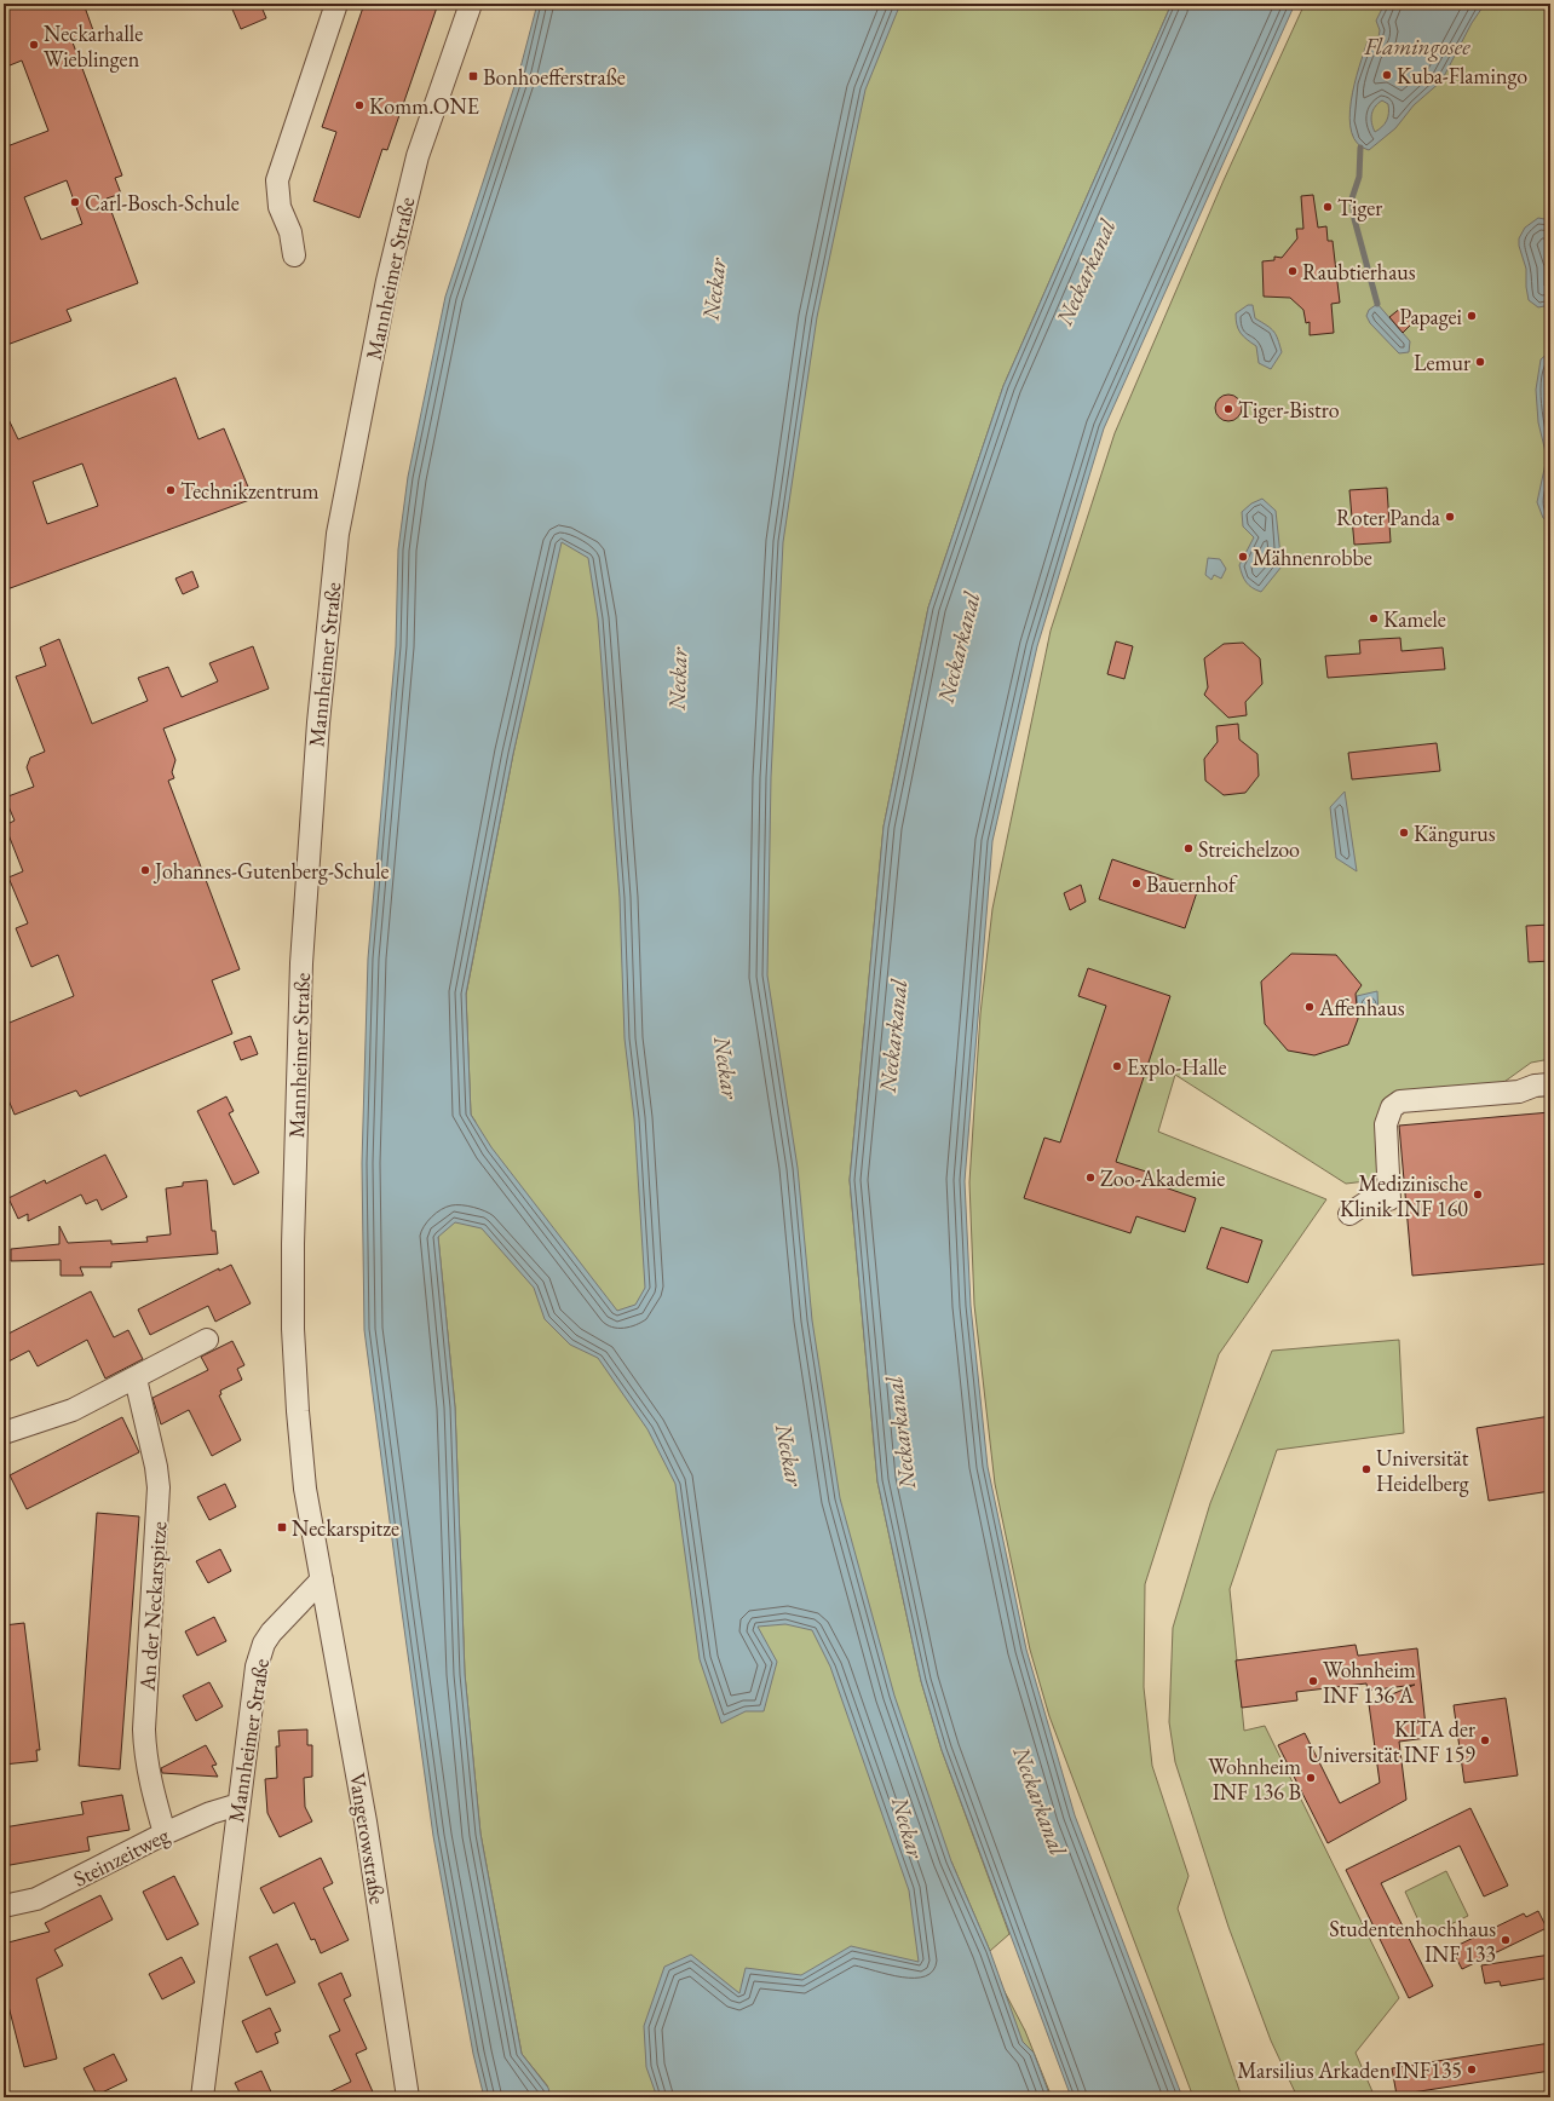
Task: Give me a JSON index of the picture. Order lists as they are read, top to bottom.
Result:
{
  "streets": {
    "street": [
      "Mannheimer Straße",
      "An der Neckarspitze",
      "Vangerowstraße",
      "Steinzeitweg"
    ]
  },
  "crossings": [
    ["Mannheimer Straße", "Vangerowstraße"],
    ["Mannheimer Straße", "Steinzeitweg"],
    ["An der Neckarspitze", "Steinzeitweg"]
  ],
  "water": ["Flamingosee", "Neckarkanal", "Neckar"],
  "places": {
    "other": [
      "Neckarhalle Wieblingen",
      "Kuba-Flamingo",
      "Komm.ONE",
      "Carl-Bosch-Schule",
      "Tiger",
      "Raubtierhaus",
      "Papagei",
      "Lemur",
      "Tiger-Bistro",
      "Technikzentrum",
      "Roter Panda",
      "Mähnenrobbe",
      "Kamele",
      "Kängurus",
      "Streichelzoo",
      "Johannes-Gutenberg-Schule",
      "Bauernhof",
      "Affenhaus",
      "Explo-Halle",
      "Zoo-Akademie",
      "Medizinische Klinik INF 160",
      "Universität Heidelberg",
      "Wohnheim INF 136 A",
      "KITA der Universität INF 159",
      "Wohnheim INF 136 B",
      "Studentenhochhaus INF 133",
      "Marsilius Arkaden INF135"
    ],
    "transit": ["Bonhoefferstraße", "Neckarspitze"]
  }
}
